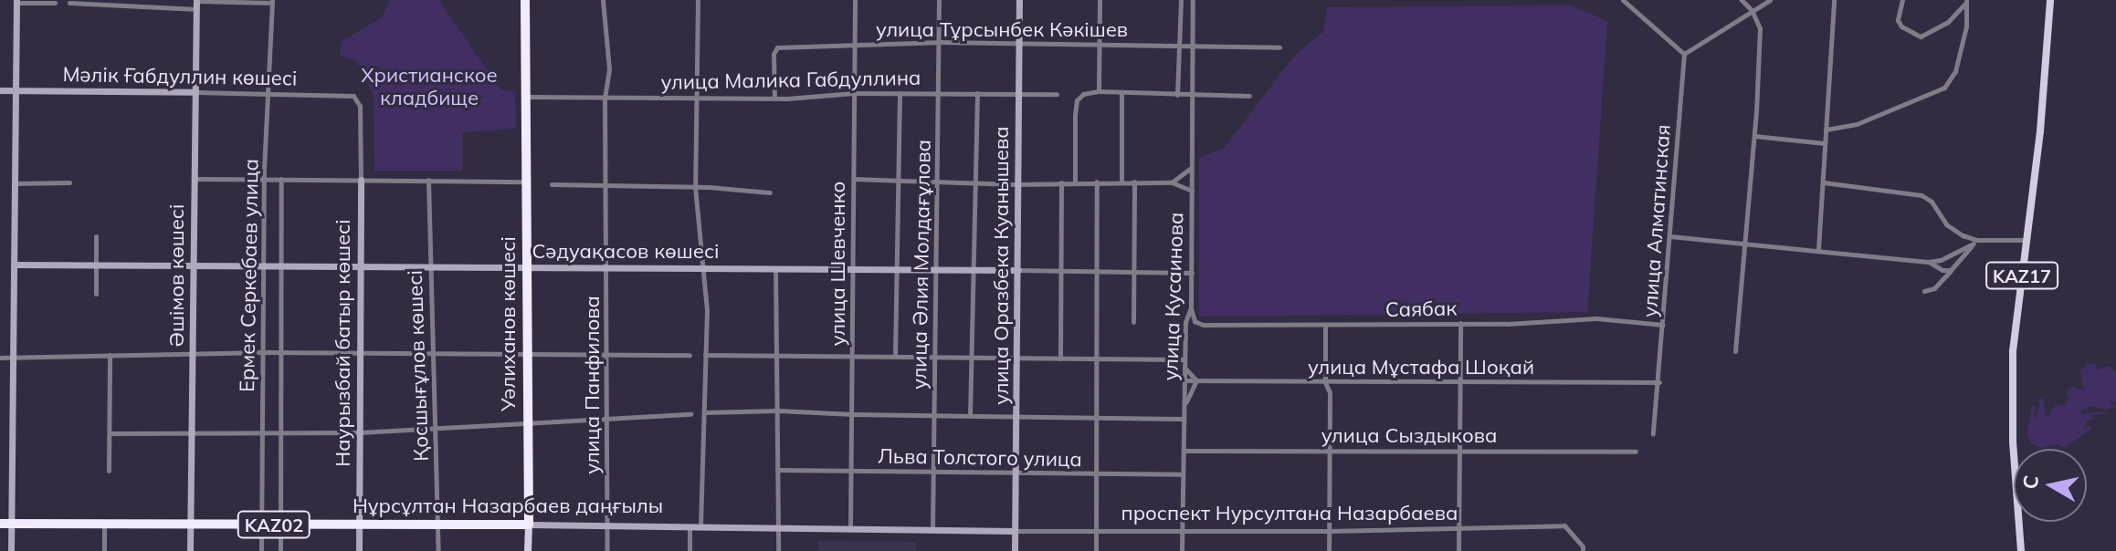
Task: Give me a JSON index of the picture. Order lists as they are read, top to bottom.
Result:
{
  "streets": {
    "highway": ["Уәлиханов көшесі", "Нұрсұлтан Назарбаев даңғылы", "KАZ02"],
    "main road": ["KAZ17"],
    "street": [
      "улица Тұрсынбек Кәкішев",
      "Мәлік Ғабдуллин көшесі",
      "улица Малика Габдуллина",
      "улица Алматинская",
      "Сәдуақасов көшесі",
      "улица Шевченко",
      "улица Әлия Молдағұлова",
      "улица Оразбека Куанышева",
      "Әшімов көшесі",
      "Ермек Серкебаев улица",
      "улица Кусаинова",
      "Саябак",
      "Наурызбай батыр көшесі",
      "Қосшығұлов көшесі",
      "улица Мұстафа Шоқай",
      "улица Панфилова",
      "улица Сыздыкова",
      "Льва Толстого улица",
      "проспект Нурсултана Назарбаева"
    ]
  },
  "crossings": [
    ["улица Тұрсынбек Кәкішев", "улица Малика Габдуллина"],
    ["улица Тұрсынбек Кәкішев", "улица Шевченко"],
    ["улица Тұрсынбек Кәкішев", "улица Әлия Молдағұлова"],
    ["улица Тұрсынбек Кәкішев", "улица Оразбека Куанышева"],
    ["улица Тұрсынбек Кәкішев", "улица Кусаинова"],
    ["Мәлік Ғабдуллин көшесі", "Әшімов көшесі"],
    ["Мәлік Ғабдуллин көшесі", "Ермек Серкебаев улица"],
    ["Мәлік Ғабдуллин көшесі", "Наурызбай батыр көшесі"],
    ["улица Малика Габдуллина", "улица Шевченко"],
    ["улица Малика Габдуллина", "улица Әлия Молдағұлова"],
    ["улица Малика Габдуллина", "улица Оразбека Куанышева"],
    ["улица Малика Габдуллина", "Уәлиханов көшесі"],
    ["улица Малика Габдуллина", "улица Панфилова"],
    ["улица Алматинская", "Саябак"],
    ["улица Алматинская", "улица Мұстафа Шоқай"],
    ["Сәдуақасов көшесі", "улица Шевченко"],
    ["Сәдуақасов көшесі", "улица Әлия Молдағұлова"],
    ["Сәдуақасов көшесі", "улица Оразбека Куанышева"],
    ["Сәдуақасов көшесі", "Әшімов көшесі"],
    ["Сәдуақасов көшесі", "Ермек Серкебаев улица"],
    ["Сәдуақасов көшесі", "Уәлиханов көшесі"],
    ["Сәдуақасов көшесі", "Наурызбай батыр көшесі"],
    ["Сәдуақасов көшесі", "Қосшығұлов көшесі"],
    ["Сәдуақасов көшесі", "улица Панфилова"],
    ["улица Шевченко", "Льва Толстого улица"],
    ["улица Шевченко", "Нұрсұлтан Назарбаев даңғылы"],
    ["улица Әлия Молдағұлова", "Льва Толстого улица"],
    ["улица Әлия Молдағұлова", "Нұрсұлтан Назарбаев даңғылы"],
    ["улица Оразбека Куанышева", "Льва Толстого улица"],
    ["улица Оразбека Куанышева", "Нұрсұлтан Назарбаев даңғылы"],
    ["улица Оразбека Куанышева", "проспект Нурсултана Назарбаева"],
    ["Әшімов көшесі", "Нұрсұлтан Назарбаев даңғылы"],
    ["Ермек Серкебаев улица", "Нұрсұлтан Назарбаев даңғылы"],
    ["улица Кусаинова", "Саябак"],
    ["улица Кусаинова", "улица Мұстафа Шоқай"],
    ["улица Кусаинова", "улица Сыздыкова"],
    ["улица Кусаинова", "Льва Толстого улица"],
    ["улица Кусаинова", "проспект Нурсултана Назарбаева"],
    ["Уәлиханов көшесі", "Нұрсұлтан Назарбаев даңғылы"],
    ["Наурызбай батыр көшесі", "Нұрсұлтан Назарбаев даңғылы"],
    ["Қосшығұлов көшесі", "Нұрсұлтан Назарбаев даңғылы"],
    ["улица Панфилова", "Нұрсұлтан Назарбаев даңғылы"],
    ["Нұрсұлтан Назарбаев даңғылы", "проспект Нурсултана Назарбаева"]
  ],
  "parks": ["Христианское кладбище"],
  "north": "left"
}
